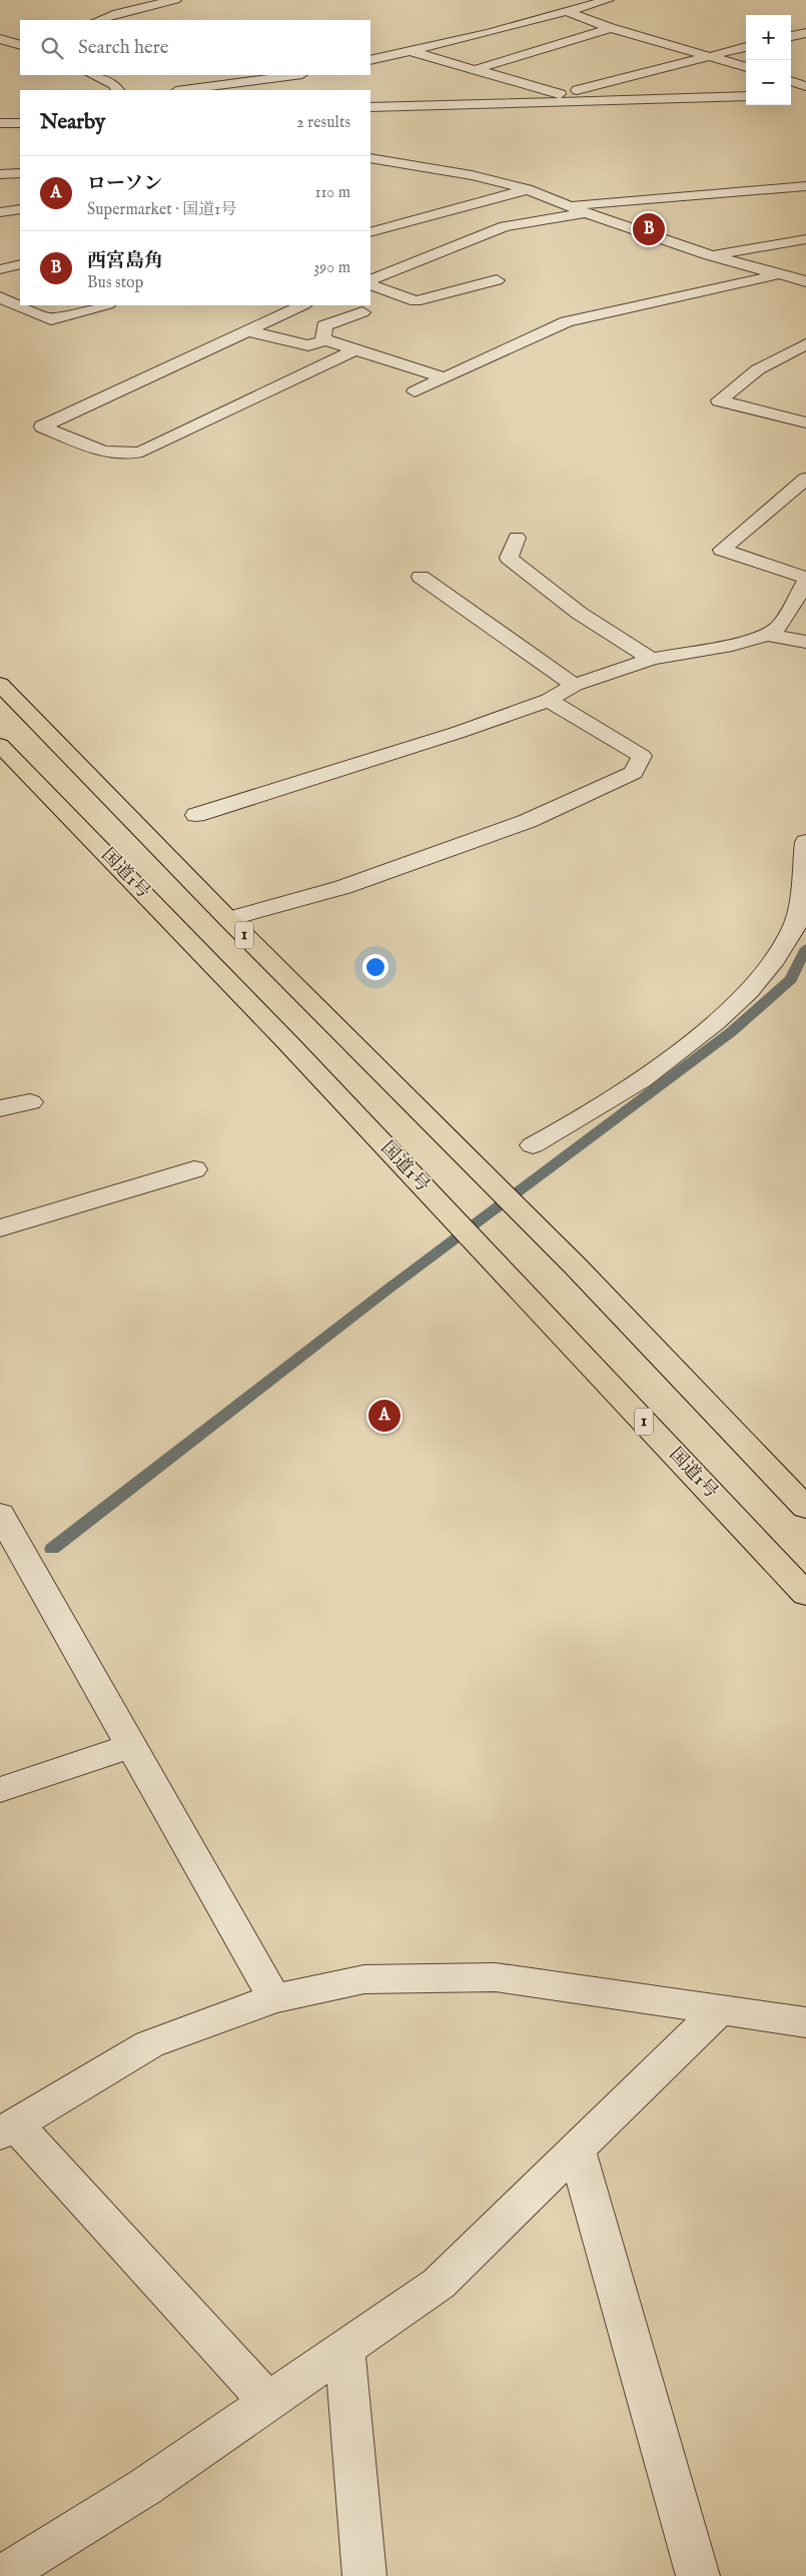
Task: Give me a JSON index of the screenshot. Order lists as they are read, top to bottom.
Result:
{
  "streets": {
    "highway": ["国道1号", "1"]
  },
  "page": {
    "map_buttons": ["+", "−"],
    "search": "Search here",
    "heading": ["Nearby", "2 results"],
    "list": [
      {
        "mark": "A",
        "name": "ローソン",
        "note": "Supermarket · 国道1号",
        "value": "110 m"
      },
      {
        "mark": "B",
        "name": "西宮島角",
        "note": "Bus stop",
        "value": "390 m"
      }
    ],
    "pins": ["B", "A"]
  }
}
